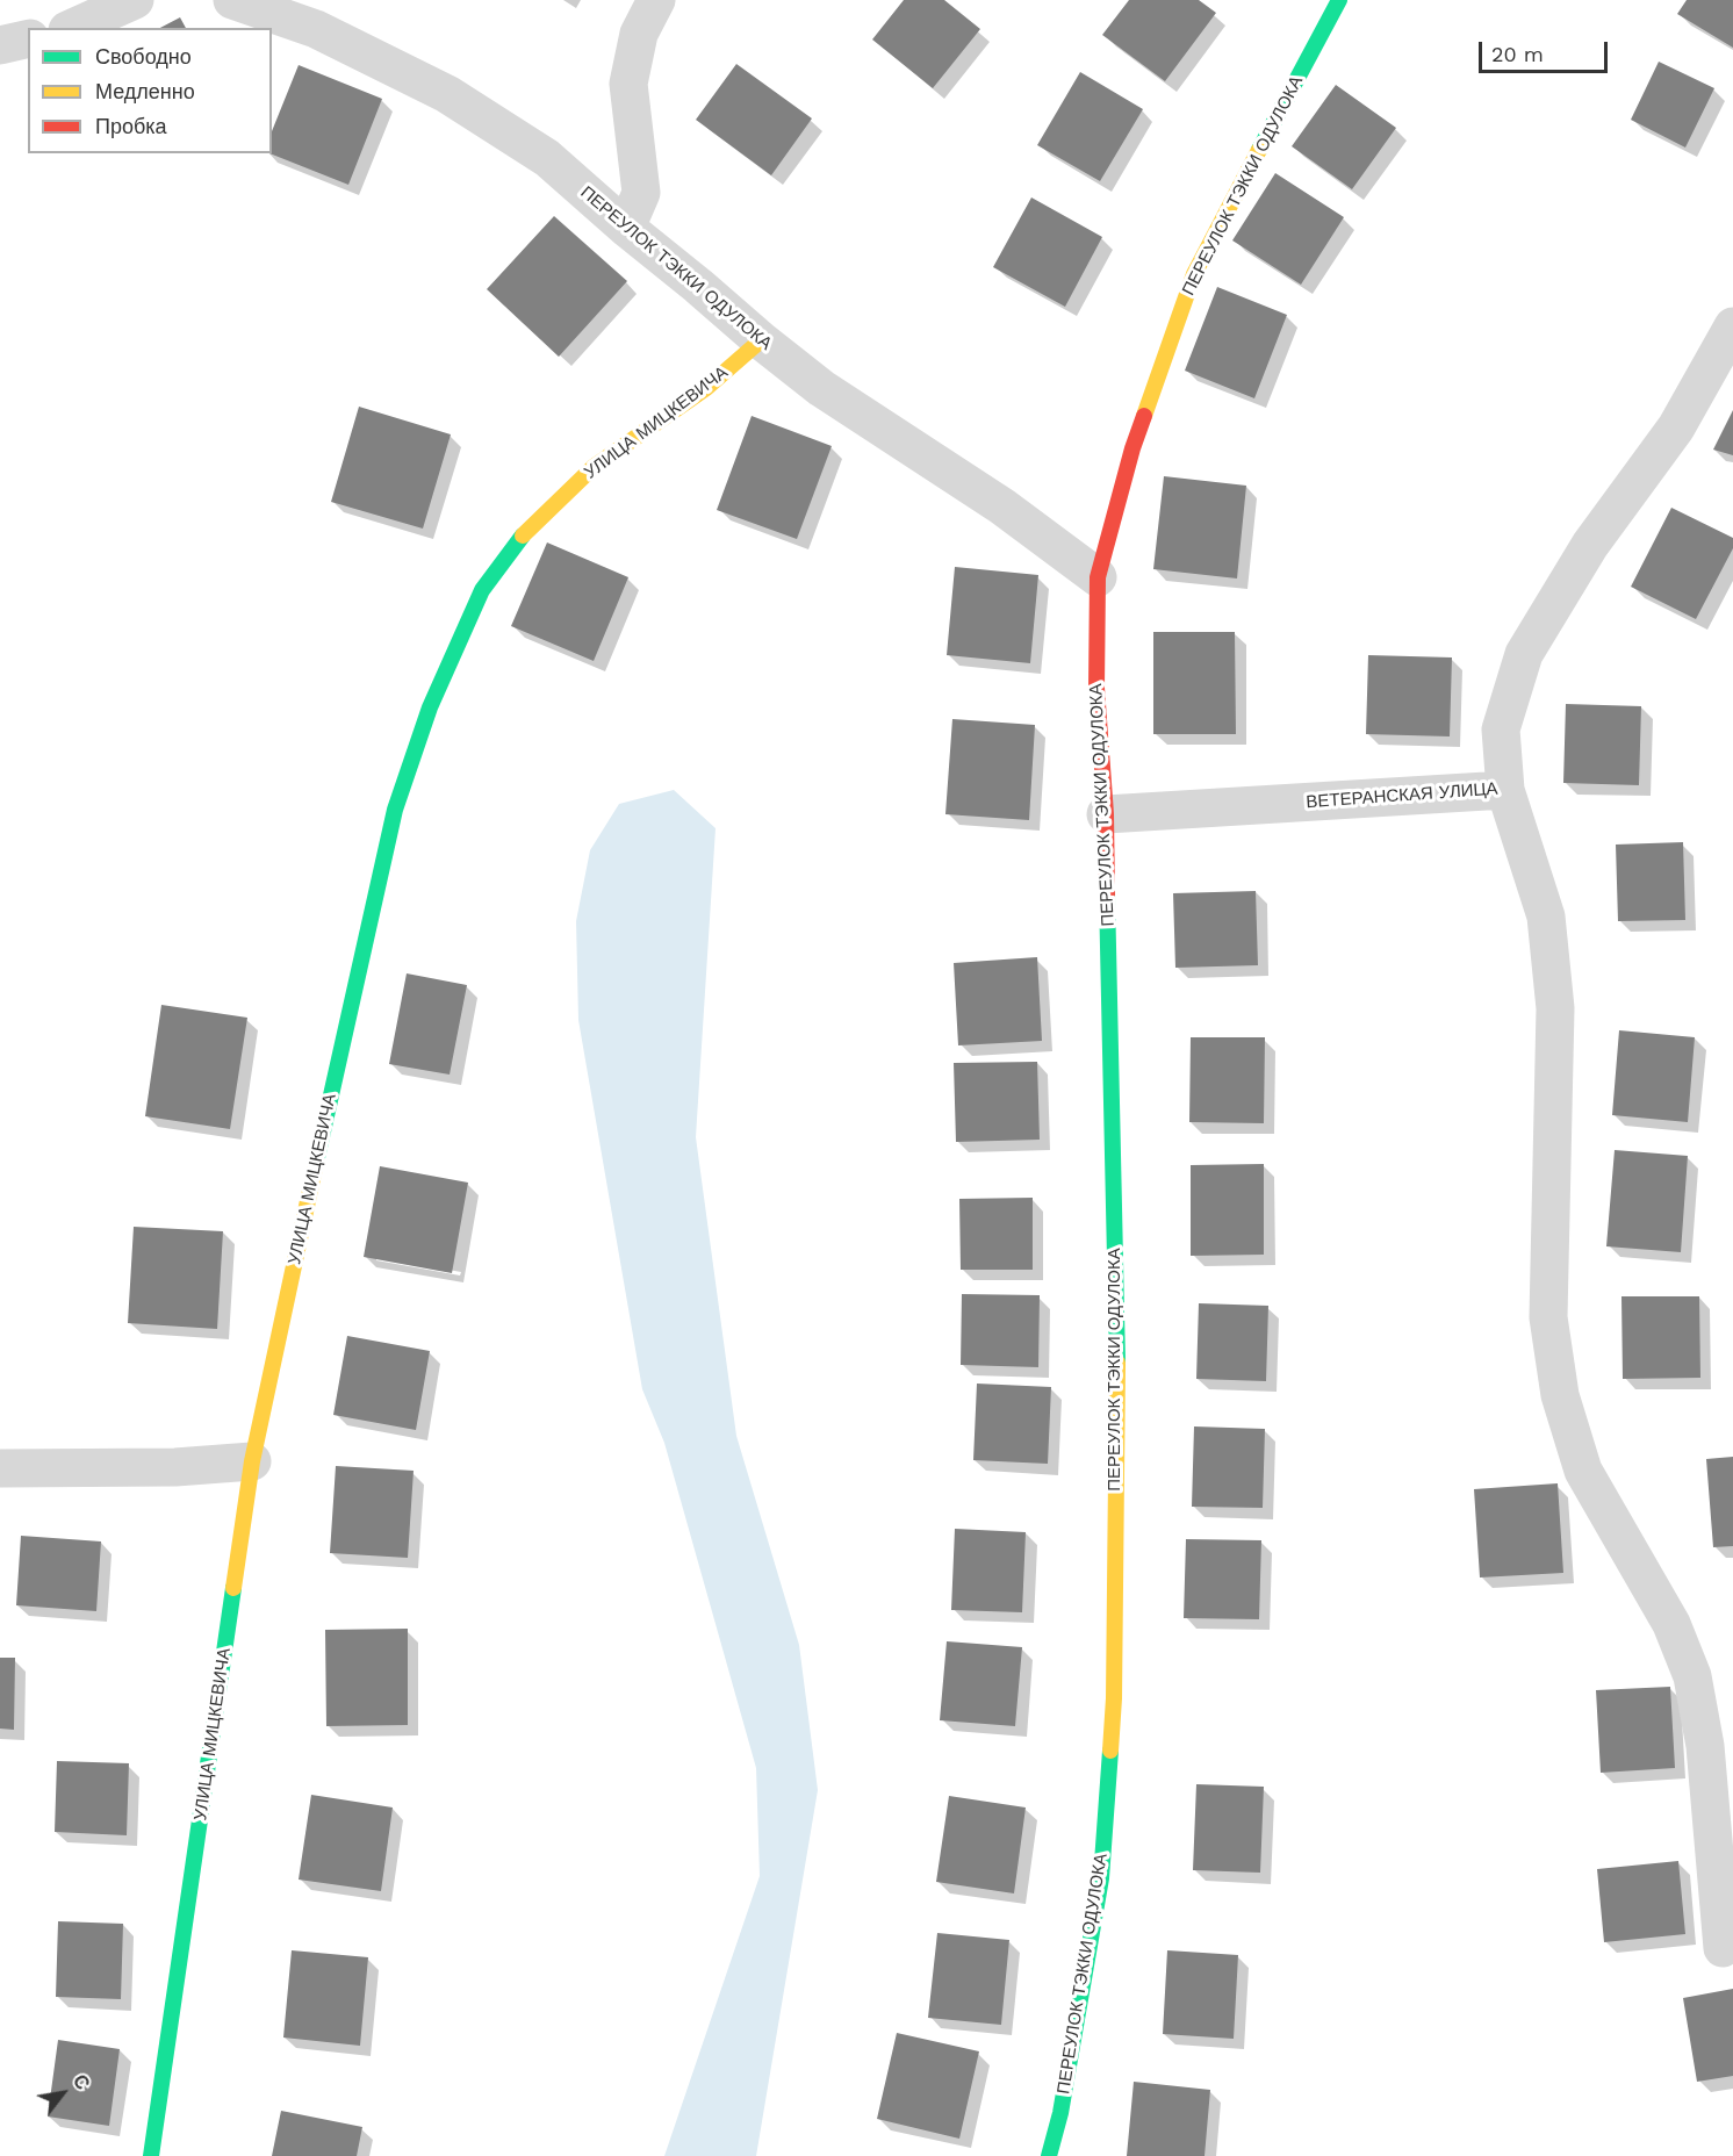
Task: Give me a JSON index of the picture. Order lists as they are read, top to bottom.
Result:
{
  "streets": {
    "street": ["ПЕРЕУЛОК ТЭККИ ОДУЛОКА", "УЛИЦА МИЦКЕВИЧА", "ВЕТЕРАНСКАЯ УЛИЦА"]
  },
  "crossings": [
    ["ПЕРЕУЛОК ТЭККИ ОДУЛОКА", "УЛИЦА МИЦКЕВИЧА"],
    ["ПЕРЕУЛОК ТЭККИ ОДУЛОКА", "ВЕТЕРАНСКАЯ УЛИЦА"]
  ],
  "legend": ["Свободно", "Медленно", "Пробка"],
  "scale_bar": "20 m",
  "north": "top right"
}
